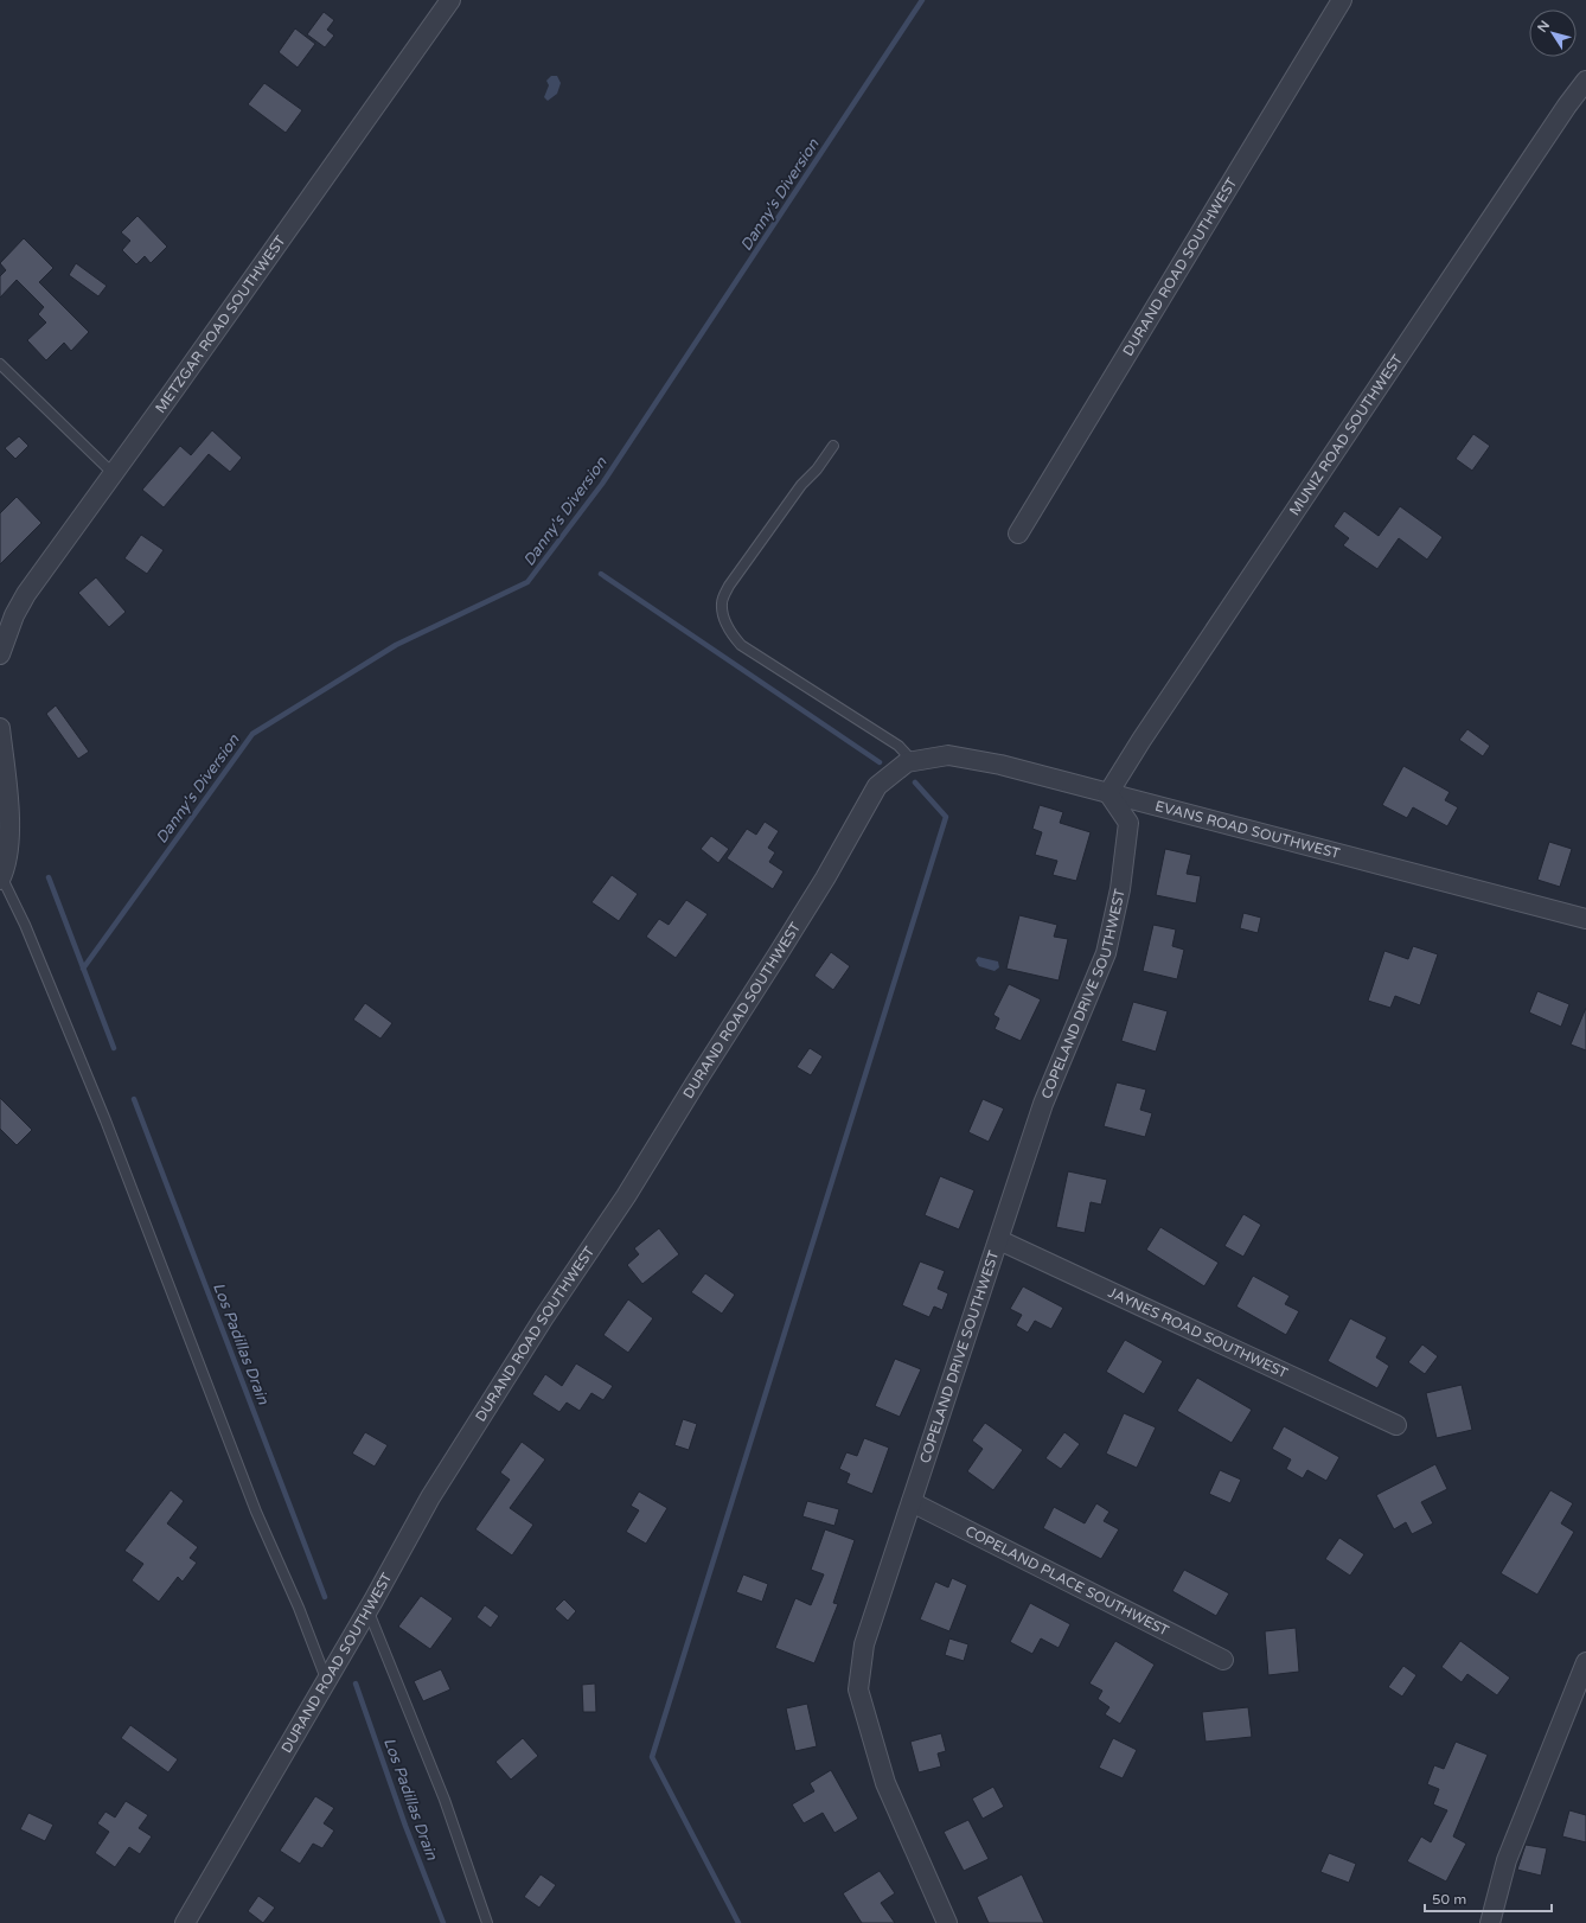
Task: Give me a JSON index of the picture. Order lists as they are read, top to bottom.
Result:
{
  "streets": {
    "street": [
      "DURAND ROAD SOUTHWEST",
      "METZGAR ROAD SOUTHWEST",
      "MUNIZ ROAD SOUTHWEST",
      "EVANS ROAD SOUTHWEST",
      "COPELAND DRIVE SOUTHWEST",
      "JAYNES ROAD SOUTHWEST",
      "COPELAND PLACE SOUTHWEST"
    ]
  },
  "crossings": [
    ["DURAND ROAD SOUTHWEST", "EVANS ROAD SOUTHWEST"],
    ["MUNIZ ROAD SOUTHWEST", "EVANS ROAD SOUTHWEST"],
    ["MUNIZ ROAD SOUTHWEST", "COPELAND DRIVE SOUTHWEST"],
    ["EVANS ROAD SOUTHWEST", "COPELAND DRIVE SOUTHWEST"],
    ["COPELAND DRIVE SOUTHWEST", "JAYNES ROAD SOUTHWEST"],
    ["COPELAND DRIVE SOUTHWEST", "COPELAND PLACE SOUTHWEST"]
  ],
  "water": ["Danny's Diversion", "Los Padillas Drain"],
  "scale_bar": "50 m",
  "north": "top left"
}
